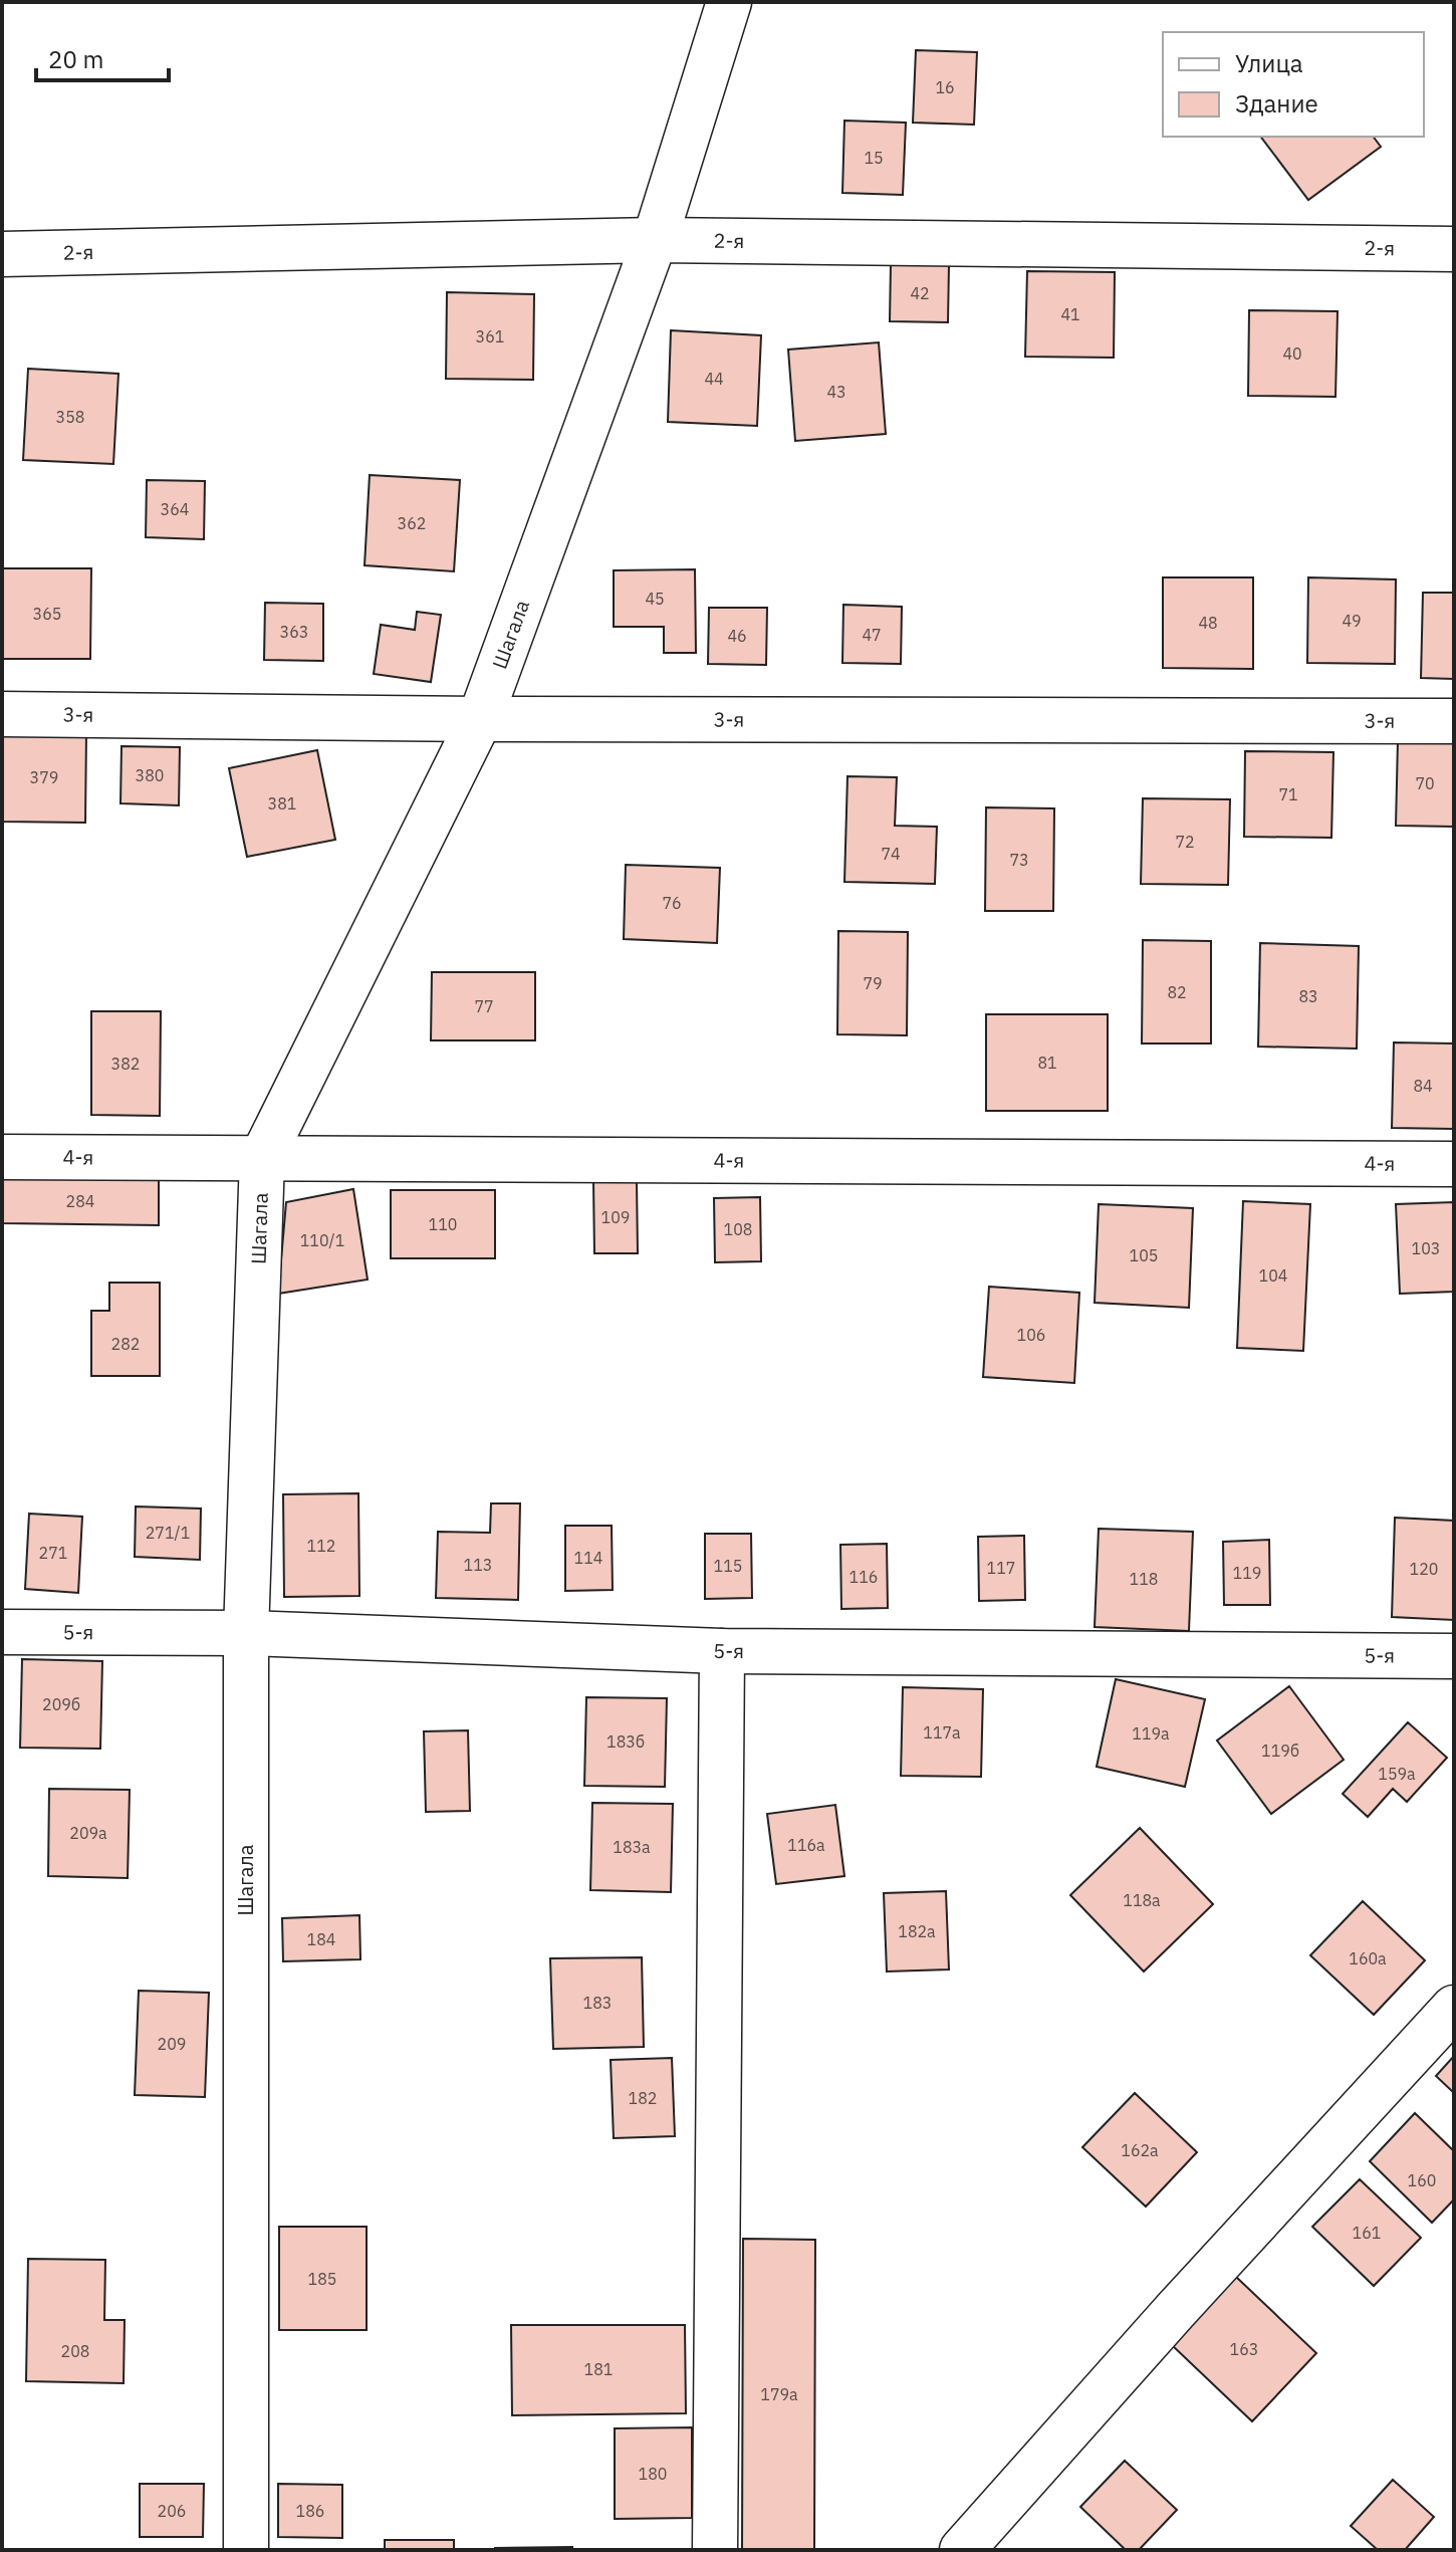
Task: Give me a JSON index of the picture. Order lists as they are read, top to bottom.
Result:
{
  "streets": {
    "street": [
      "2-я",
      "Шагала",
      "3-я",
      "4-я",
      "5-я"
    ]
  },
  "crossings": [
    ["2-я", "Шагала"],
    ["Шагала", "3-я"],
    ["Шагала", "4-я"],
    ["Шагала", "5-я"]
  ],
  "house_numbers": [
    "16",
    "15",
    "42",
    "41",
    "361",
    "40",
    "44",
    "43",
    "358",
    "364",
    "362",
    "45",
    "365",
    "49",
    "48",
    "363",
    "47",
    "46",
    "380",
    "379",
    "70",
    "71",
    "381",
    "72",
    "74",
    "73",
    "76",
    "79",
    "82",
    "83",
    "77",
    "81",
    "382",
    "84",
    "284",
    "109",
    "110",
    "108",
    "110/1",
    "103",
    "105",
    "104",
    "106",
    "282",
    "271/1",
    "112",
    "271",
    "114",
    "113",
    "115",
    "117",
    "120",
    "119",
    "116",
    "118",
    "209б",
    "117а",
    "119а",
    "183б",
    "119б",
    "159а",
    "209а",
    "116а",
    "183а",
    "118а",
    "182а",
    "184",
    "160а",
    "183",
    "209",
    "182",
    "162а",
    "160",
    "161",
    "185",
    "163",
    "208",
    "181",
    "179а",
    "180",
    "206",
    "186"
  ],
  "legend": ["Улица", "Здание"],
  "scale_bar": "20 m"
}
